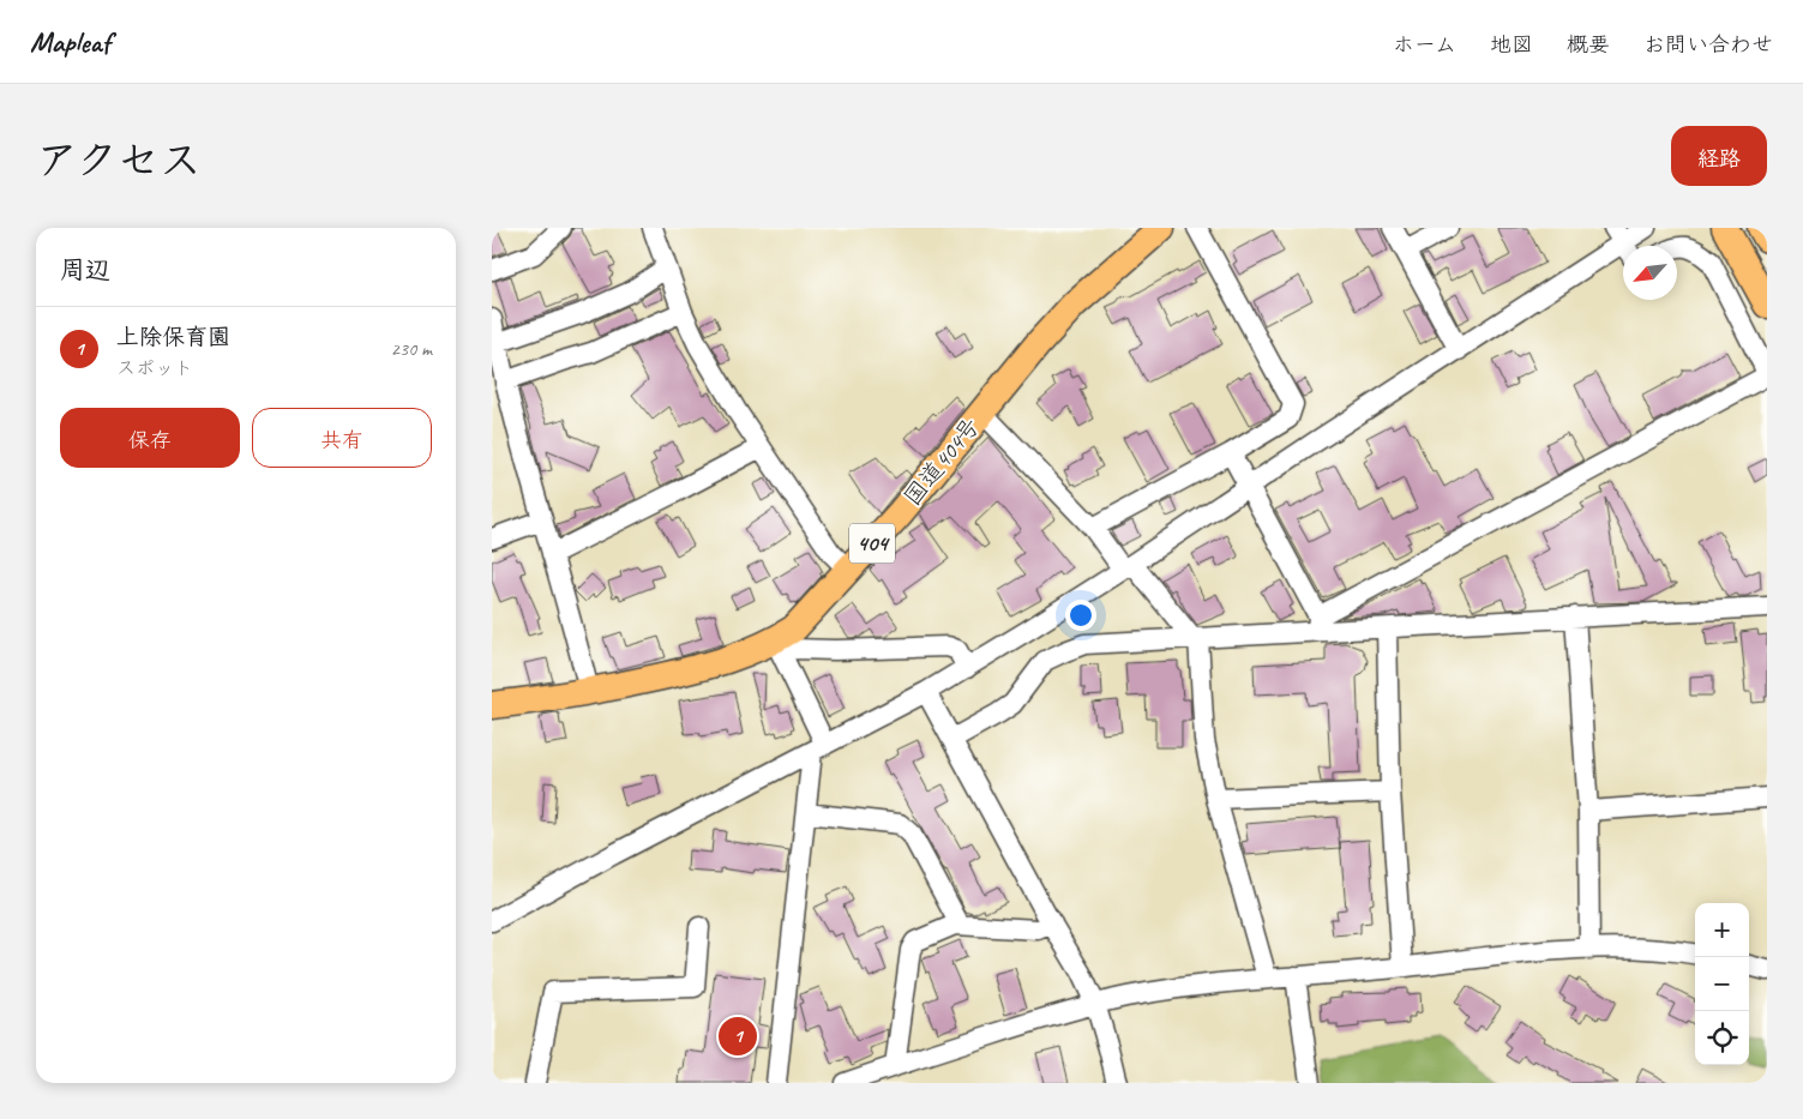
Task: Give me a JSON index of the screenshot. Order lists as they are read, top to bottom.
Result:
{
  "streets": {
    "highway": ["国道404号", "404"]
  },
  "north": "bottom left",
  "page": {
    "header": "Mapleaf",
    "nav": [
      "ホーム",
      "地図",
      "概要",
      "お問い合わせ"
    ],
    "title": "アクセス",
    "buttons": [
      "経路",
      ["保存", "共有"]
    ],
    "heading": "周辺",
    "list": [
      {
        "mark": "1",
        "name": "上除保育園",
        "note": "スポット",
        "value": "230 m"
      }
    ],
    "map_buttons": ["+", "−"],
    "pins": "1"
  }
}
